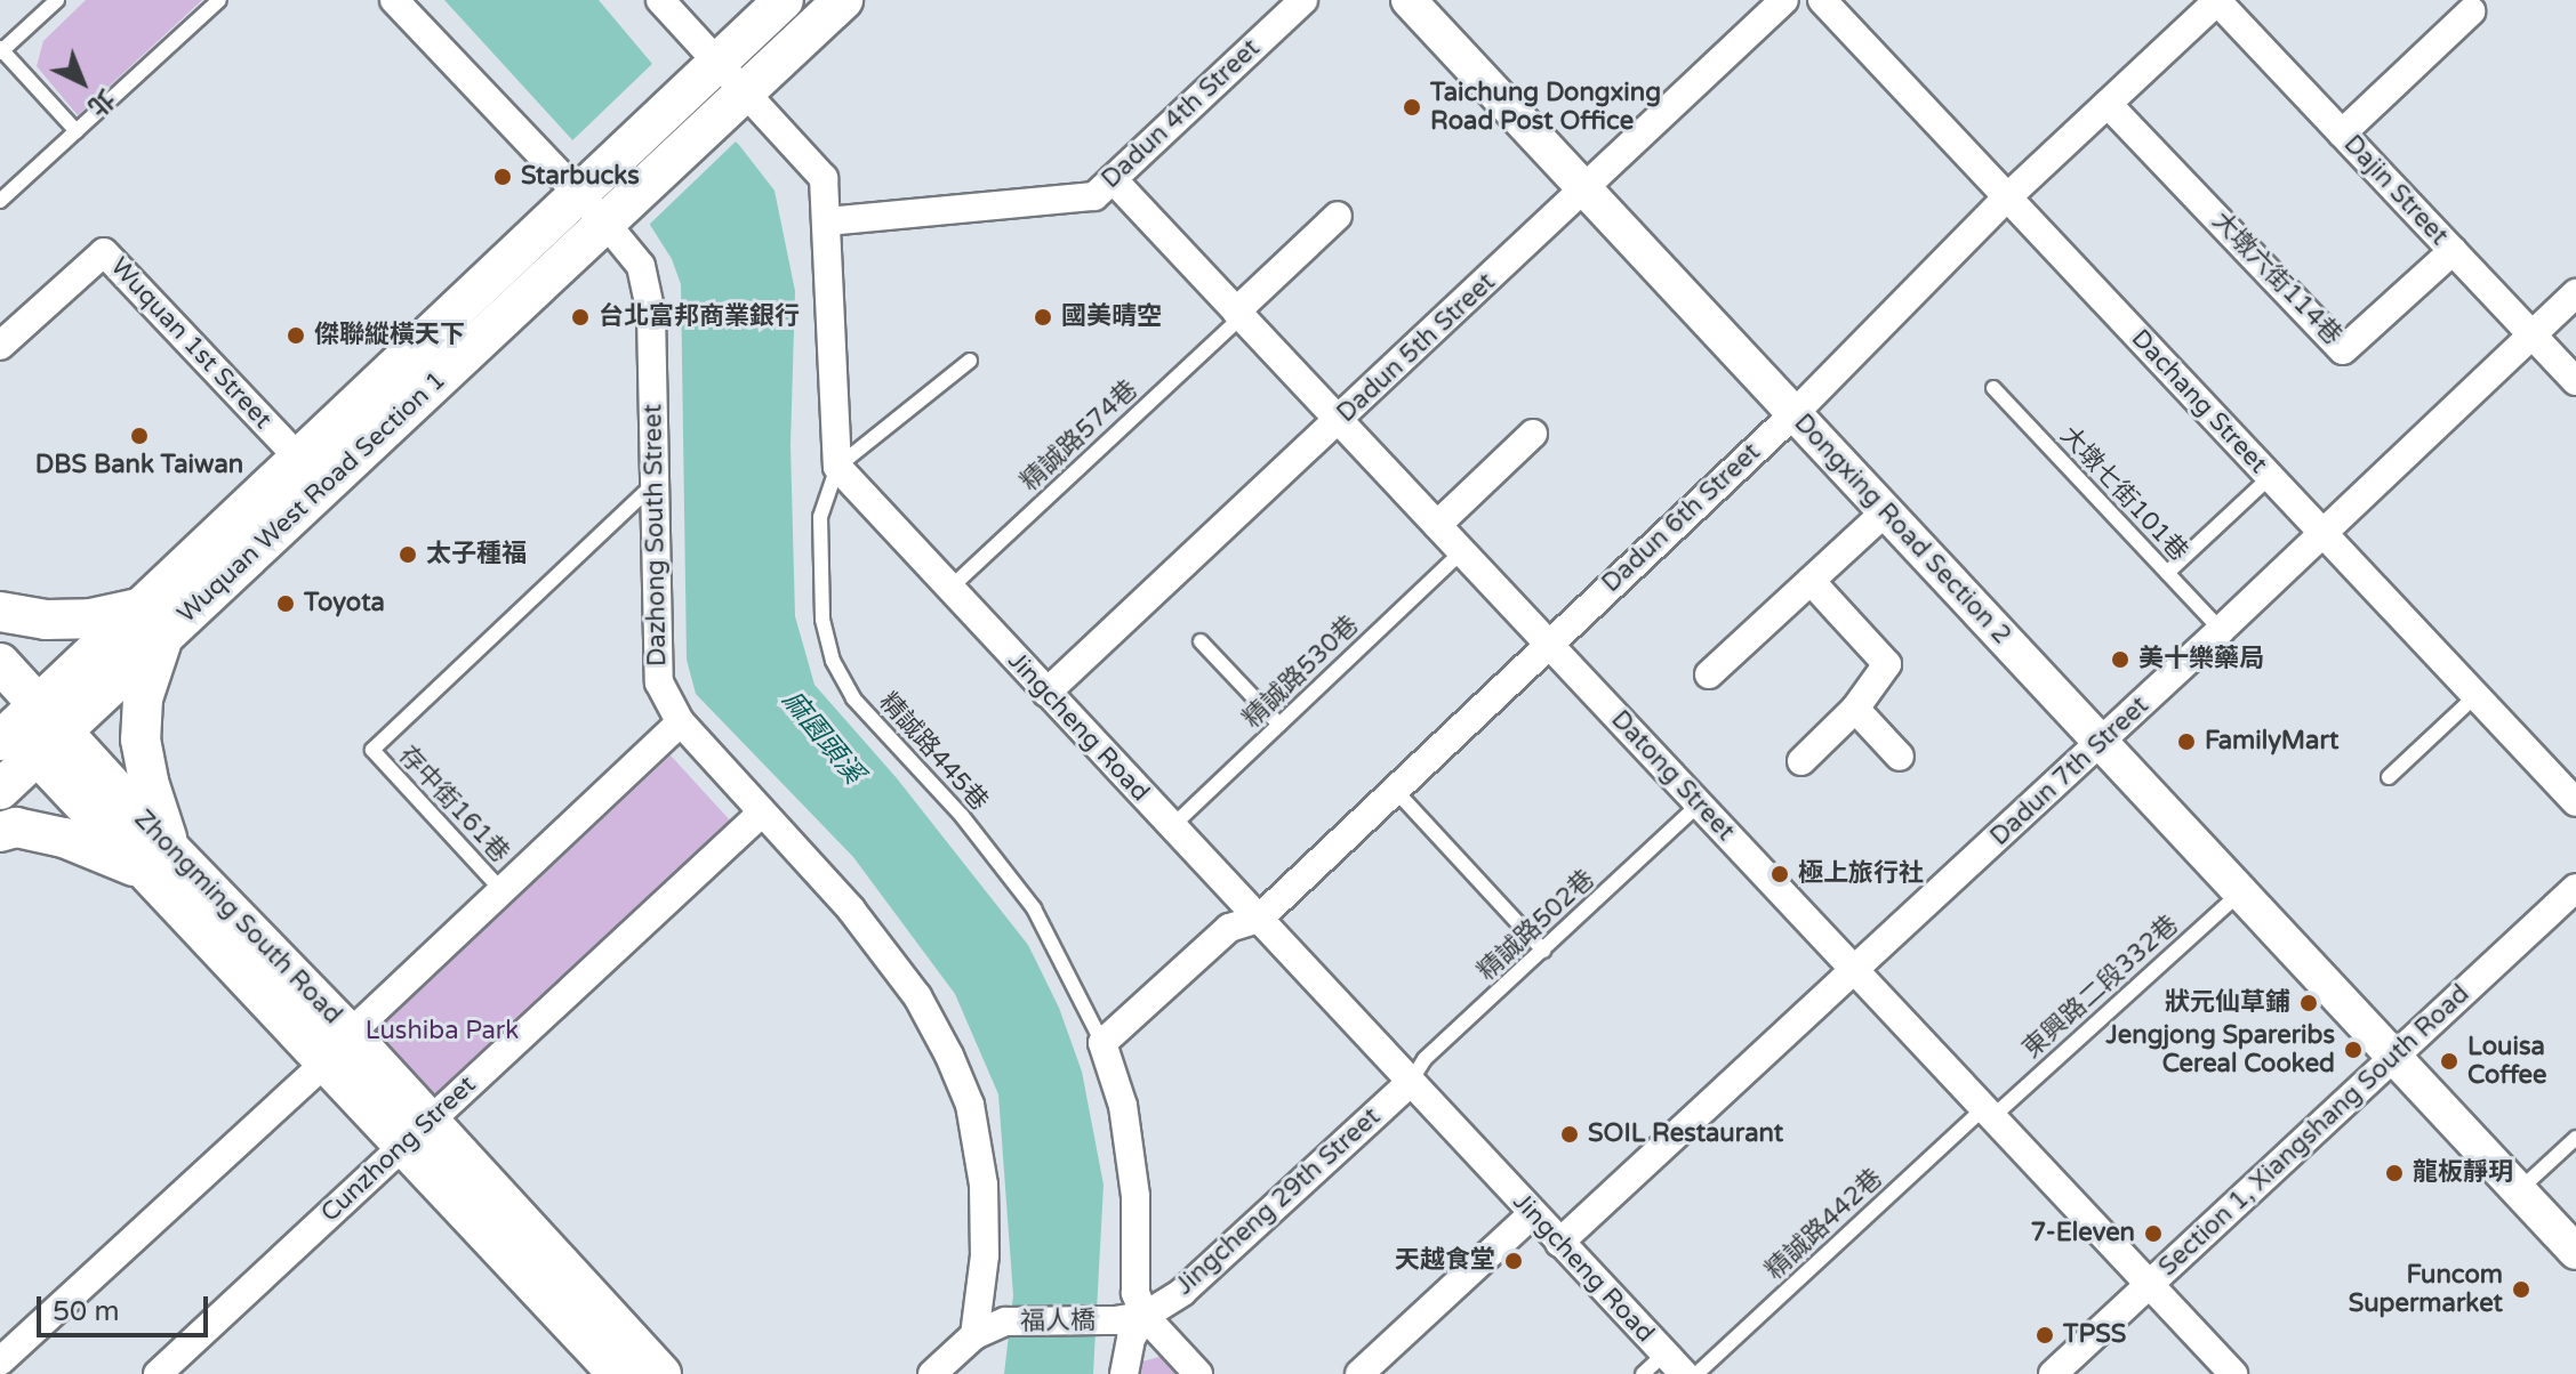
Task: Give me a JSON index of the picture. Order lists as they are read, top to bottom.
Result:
{
  "streets": {
    "main road": ["Wuquan West Road Section 1", "Zhongming South Road"],
    "street": [
      "Dadun 4th Street",
      "Dajin Street",
      "大墩六街114巷",
      "Wuquan 1st Street",
      "Dadun 5th Street",
      "Dachang Street",
      "Dadun 6th Street",
      "Dongxing Road Section 2",
      "Dazhong South Street",
      "Jingcheng Road",
      "Dadun 7th Street",
      "Datong Street",
      "Section 1, Xiangshang South Road",
      "Cunzhong Street",
      "Jingcheng 29th Street",
      "福人橋"
    ],
    "lane": [
      "精誠路574巷",
      "大墩七街101巷",
      "精誠路530巷",
      "精誠路445巷",
      "存中街161巷",
      "精誠路502巷",
      "東興路二段332巷",
      "精誠路442巷"
    ]
  },
  "crossings": [
    ["Dadun 4th Street", "Datong Street"],
    ["Dajin Street", "大墩六街114巷"],
    ["Dajin Street", "Dadun 6th Street"],
    ["Dajin Street", "Dadun 7th Street"],
    ["大墩六街114巷", "Dadun 6th Street"],
    ["Wuquan 1st Street", "Wuquan West Road Section 1"],
    ["Dadun 5th Street", "Dongxing Road Section 2"],
    ["Dadun 5th Street", "Jingcheng Road"],
    ["Dadun 5th Street", "Datong Street"],
    ["Dachang Street", "Dadun 6th Street"],
    ["Dachang Street", "Dadun 7th Street"],
    ["精誠路574巷", "Jingcheng Road"],
    ["精誠路574巷", "Datong Street"],
    ["大墩七街101巷", "Dadun 7th Street"],
    ["Wuquan West Road Section 1", "Dazhong South Street"],
    ["Wuquan West Road Section 1", "Zhongming South Road"],
    ["Dadun 6th Street", "Dongxing Road Section 2"],
    ["Dadun 6th Street", "Jingcheng Road"],
    ["Dadun 6th Street", "精誠路445巷"],
    ["Dadun 6th Street", "Datong Street"],
    ["Dongxing Road Section 2", "Dadun 7th Street"],
    ["Dongxing Road Section 2", "東興路二段332巷"],
    ["Dongxing Road Section 2", "Section 1, Xiangshang South Road"],
    ["Dazhong South Street", "存中街161巷"],
    ["Dazhong South Street", "Cunzhong Street"],
    ["Dazhong South Street", "福人橋"],
    ["精誠路530巷", "Jingcheng Road"],
    ["精誠路530巷", "Datong Street"],
    ["Jingcheng Road", "精誠路445巷"],
    ["Jingcheng Road", "Dadun 7th Street"],
    ["Jingcheng Road", "精誠路502巷"],
    ["Jingcheng Road", "Jingcheng 29th Street"],
    ["Dadun 7th Street", "Datong Street"],
    ["Datong Street", "精誠路502巷"],
    ["Datong Street", "東興路二段332巷"],
    ["Datong Street", "Section 1, Xiangshang South Road"],
    ["Datong Street", "精誠路442巷"],
    ["Zhongming South Road", "Cunzhong Street"],
    ["精誠路502巷", "Jingcheng 29th Street"],
    ["東興路二段332巷", "精誠路442巷"],
    ["Jingcheng 29th Street", "福人橋"]
  ],
  "water": ["麻園頭溪"],
  "parks": ["Lushiba Park"],
  "places": [
    "Taichung Dongxing Road Post Office",
    "Starbucks",
    "台北富邦商業銀行",
    "國美晴空",
    "傑聯縱橫天下",
    "DBS Bank Taiwan",
    "太子種福",
    "Toyota",
    "美十樂藥局",
    "FamilyMart",
    "極上旅行社",
    "狀元仙草鋪",
    "Jengjong Spareribs Cereal Cooked",
    "Louisa Coffee",
    "SOIL Restaurant",
    "龍板靜玥",
    "7-Eleven",
    "天越食堂",
    "Funcom Supermarket",
    "TPSS"
  ],
  "scale_bar": "50 m",
  "north": "bottom right"
}
